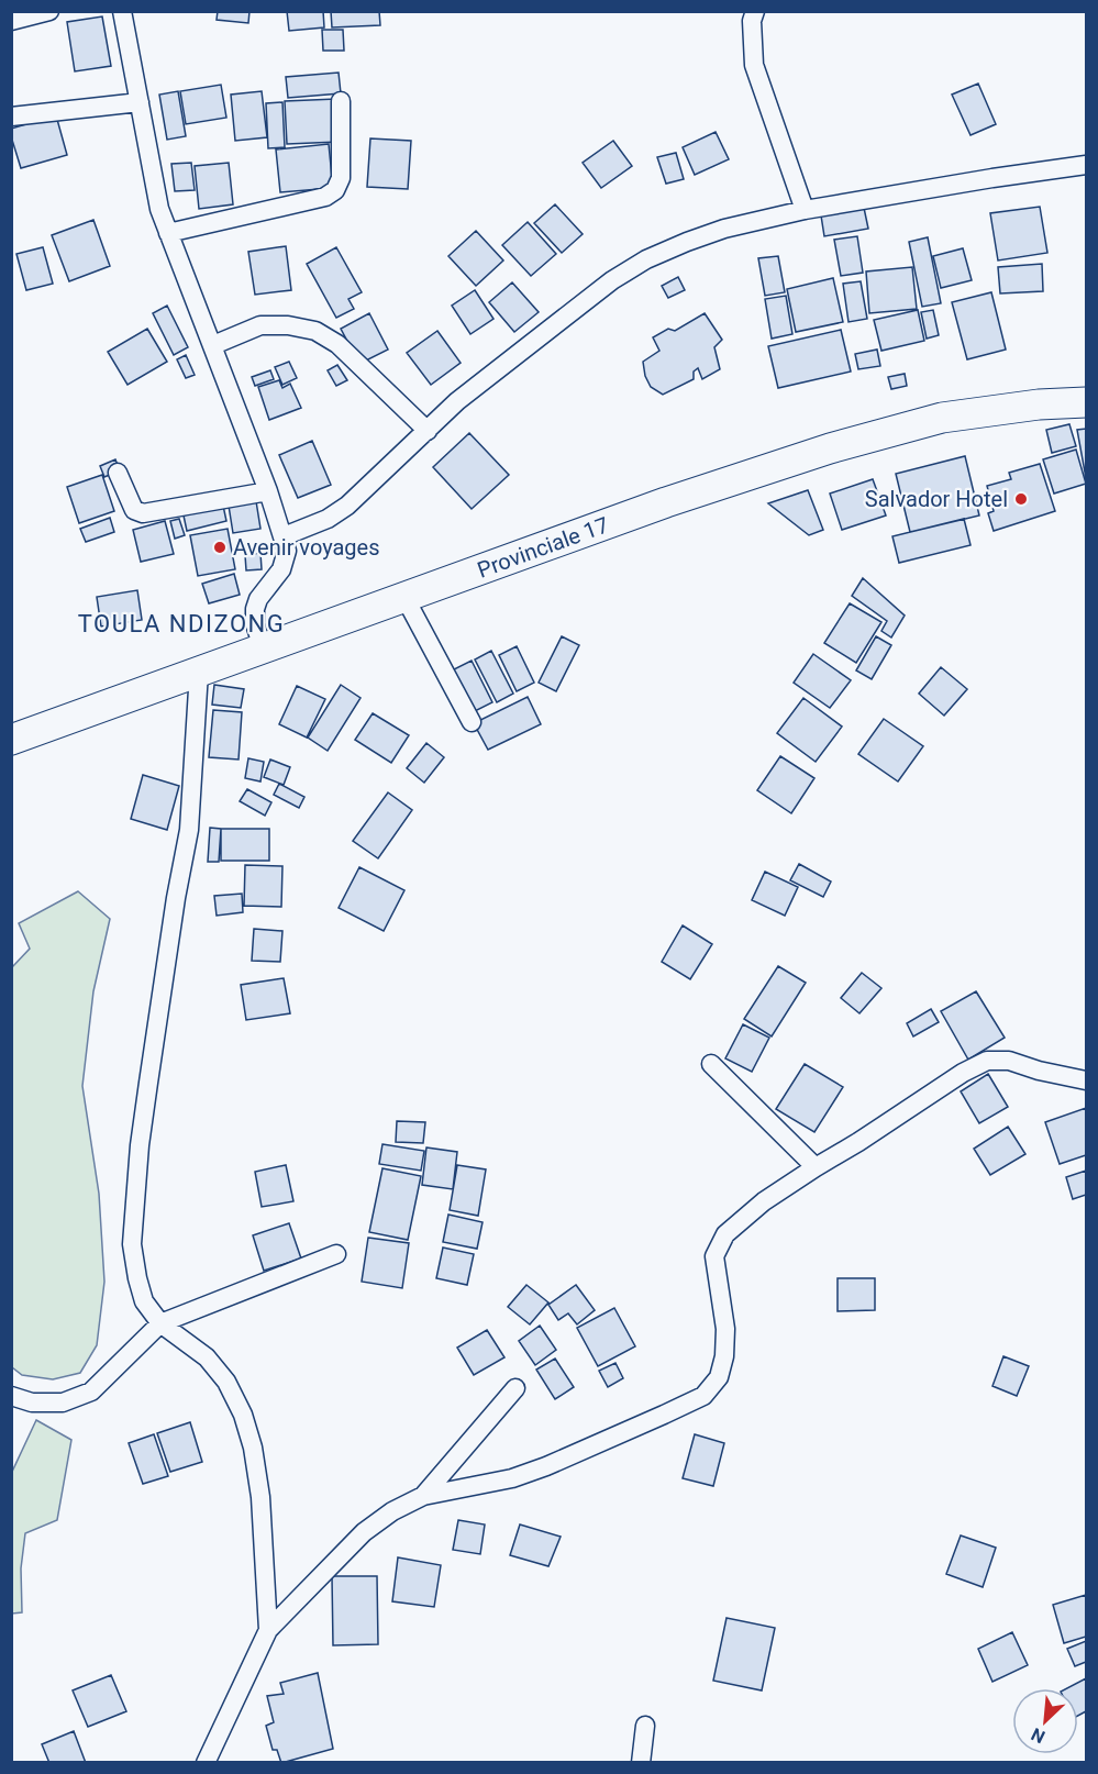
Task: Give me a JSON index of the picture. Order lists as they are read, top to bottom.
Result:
{
  "streets": {
    "main road": ["Provinciale 17"]
  },
  "districts": ["TOULA NDIZONG"],
  "places": ["Salvador Hotel", "Avenir voyages"],
  "north": "bottom left"
}
